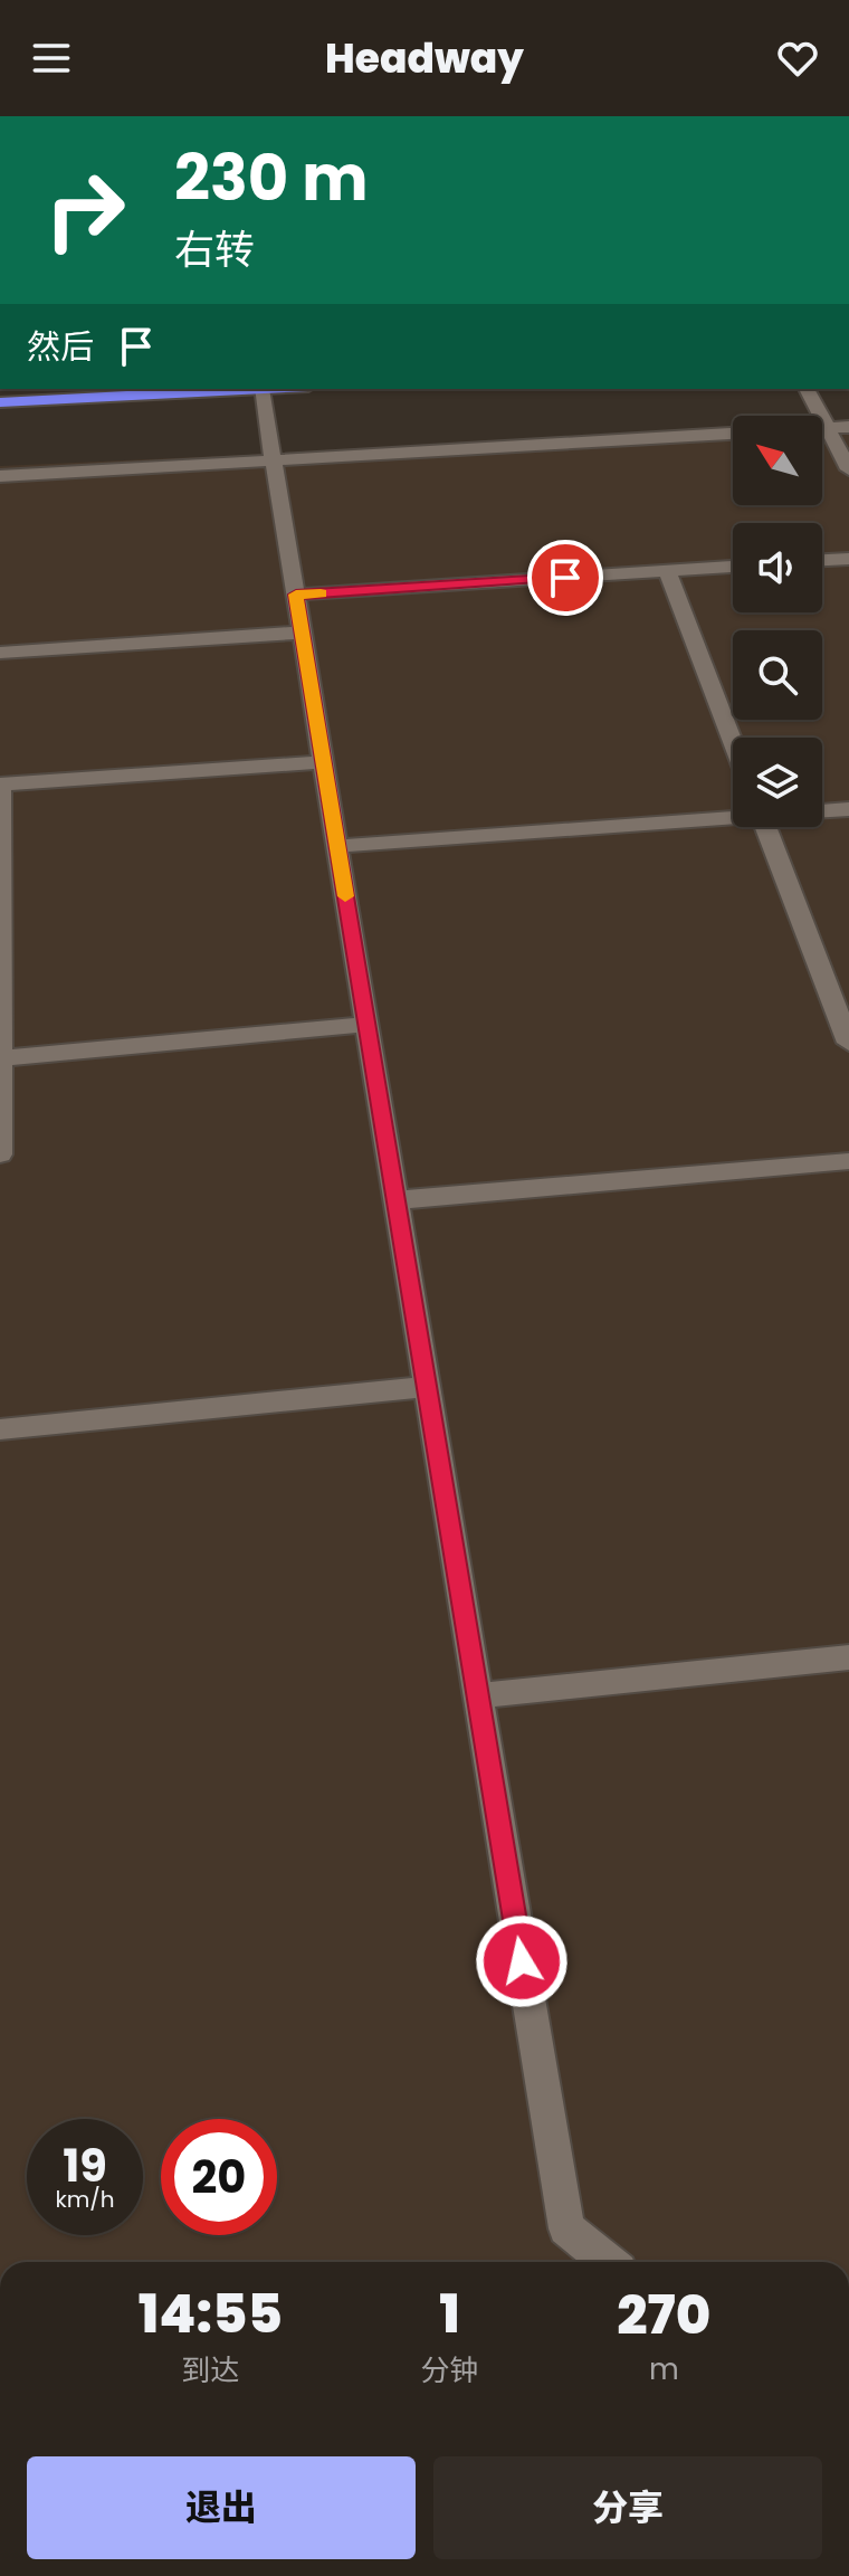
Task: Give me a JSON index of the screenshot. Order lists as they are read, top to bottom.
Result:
{
  "north": "top left",
  "page": {
    "header": "Headway",
    "turn": ["230 m", "右转"],
    "then": "然后",
    "speed": "19 km/h",
    "limit": "20",
    "eta": [
      "14:55",
      "到达",
      "1",
      "分钟",
      "270",
      "m"
    ],
    "buttons": ["退出", "分享"]
  }
}
